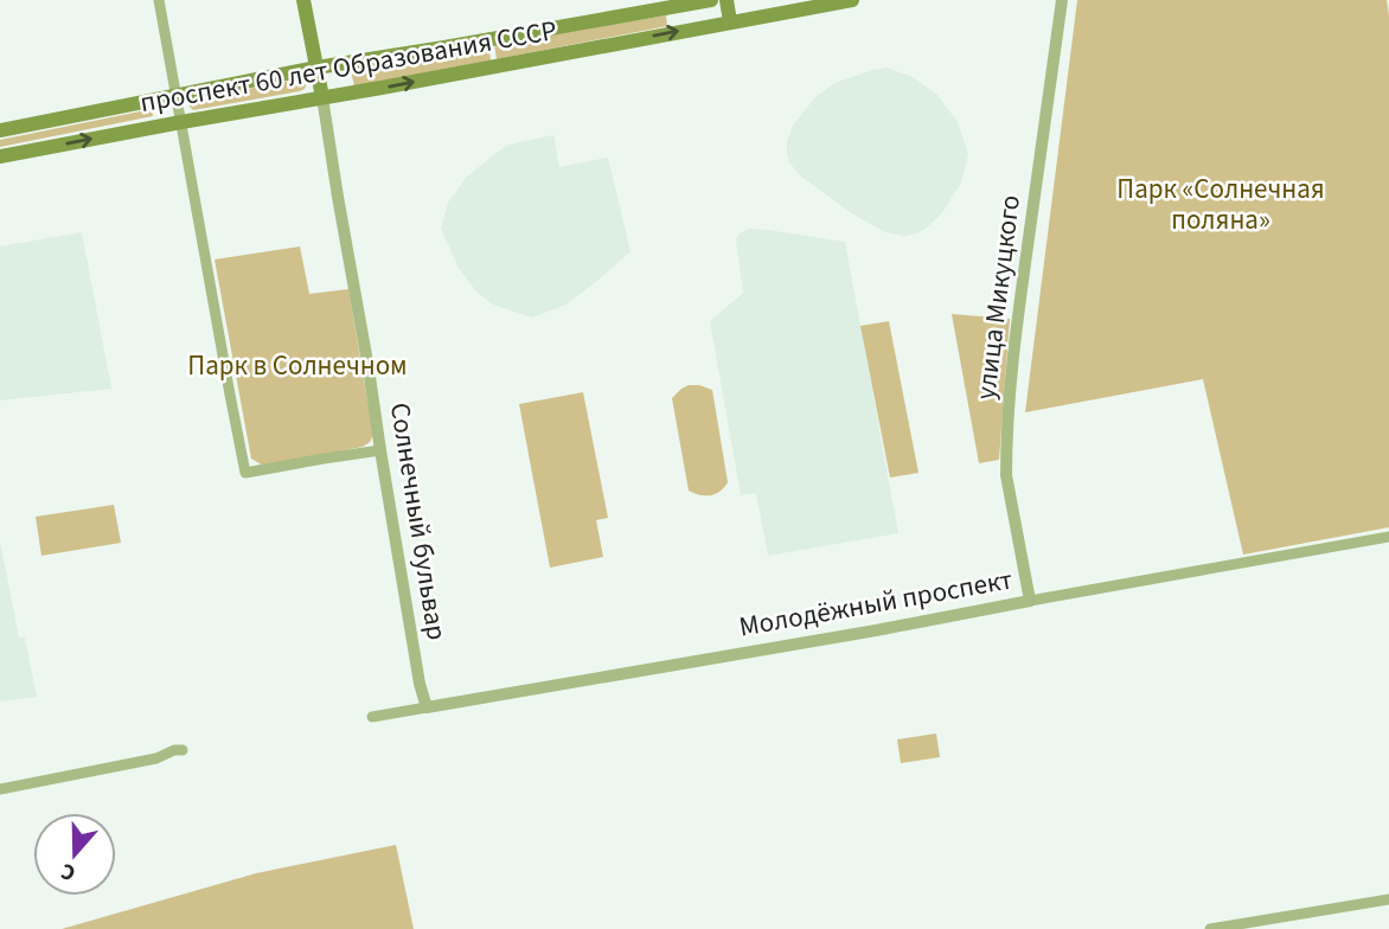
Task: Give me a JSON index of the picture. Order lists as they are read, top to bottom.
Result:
{
  "streets": {
    "main road": ["проспект 60 лет Образования СССР", "Солнечный бульвар"],
    "street": ["улица Микуцкого", "Молодёжный проспект"]
  },
  "crossings": [
    ["проспект 60 лет Образования СССР", "Солнечный бульвар"],
    ["улица Микуцкого", "Молодёжный проспект"],
    ["Солнечный бульвар", "Молодёжный проспект"]
  ],
  "parks": ["Парк «Солнечная поляна»", "Парк в Солнечном"],
  "north": "bottom"
}
